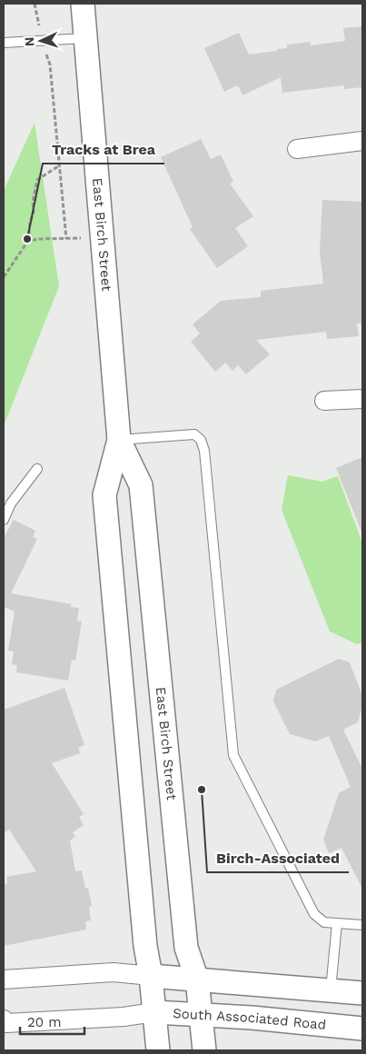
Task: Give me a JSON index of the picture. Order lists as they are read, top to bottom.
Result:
{
  "streets": {
    "street": ["East Birch Street", "South Associated Road"]
  },
  "crossings": [
    ["East Birch Street", "South Associated Road"]
  ],
  "places": ["Tracks at Brea", "Birch-Associated"],
  "scale_bar": "20 m",
  "north": "left"
}
